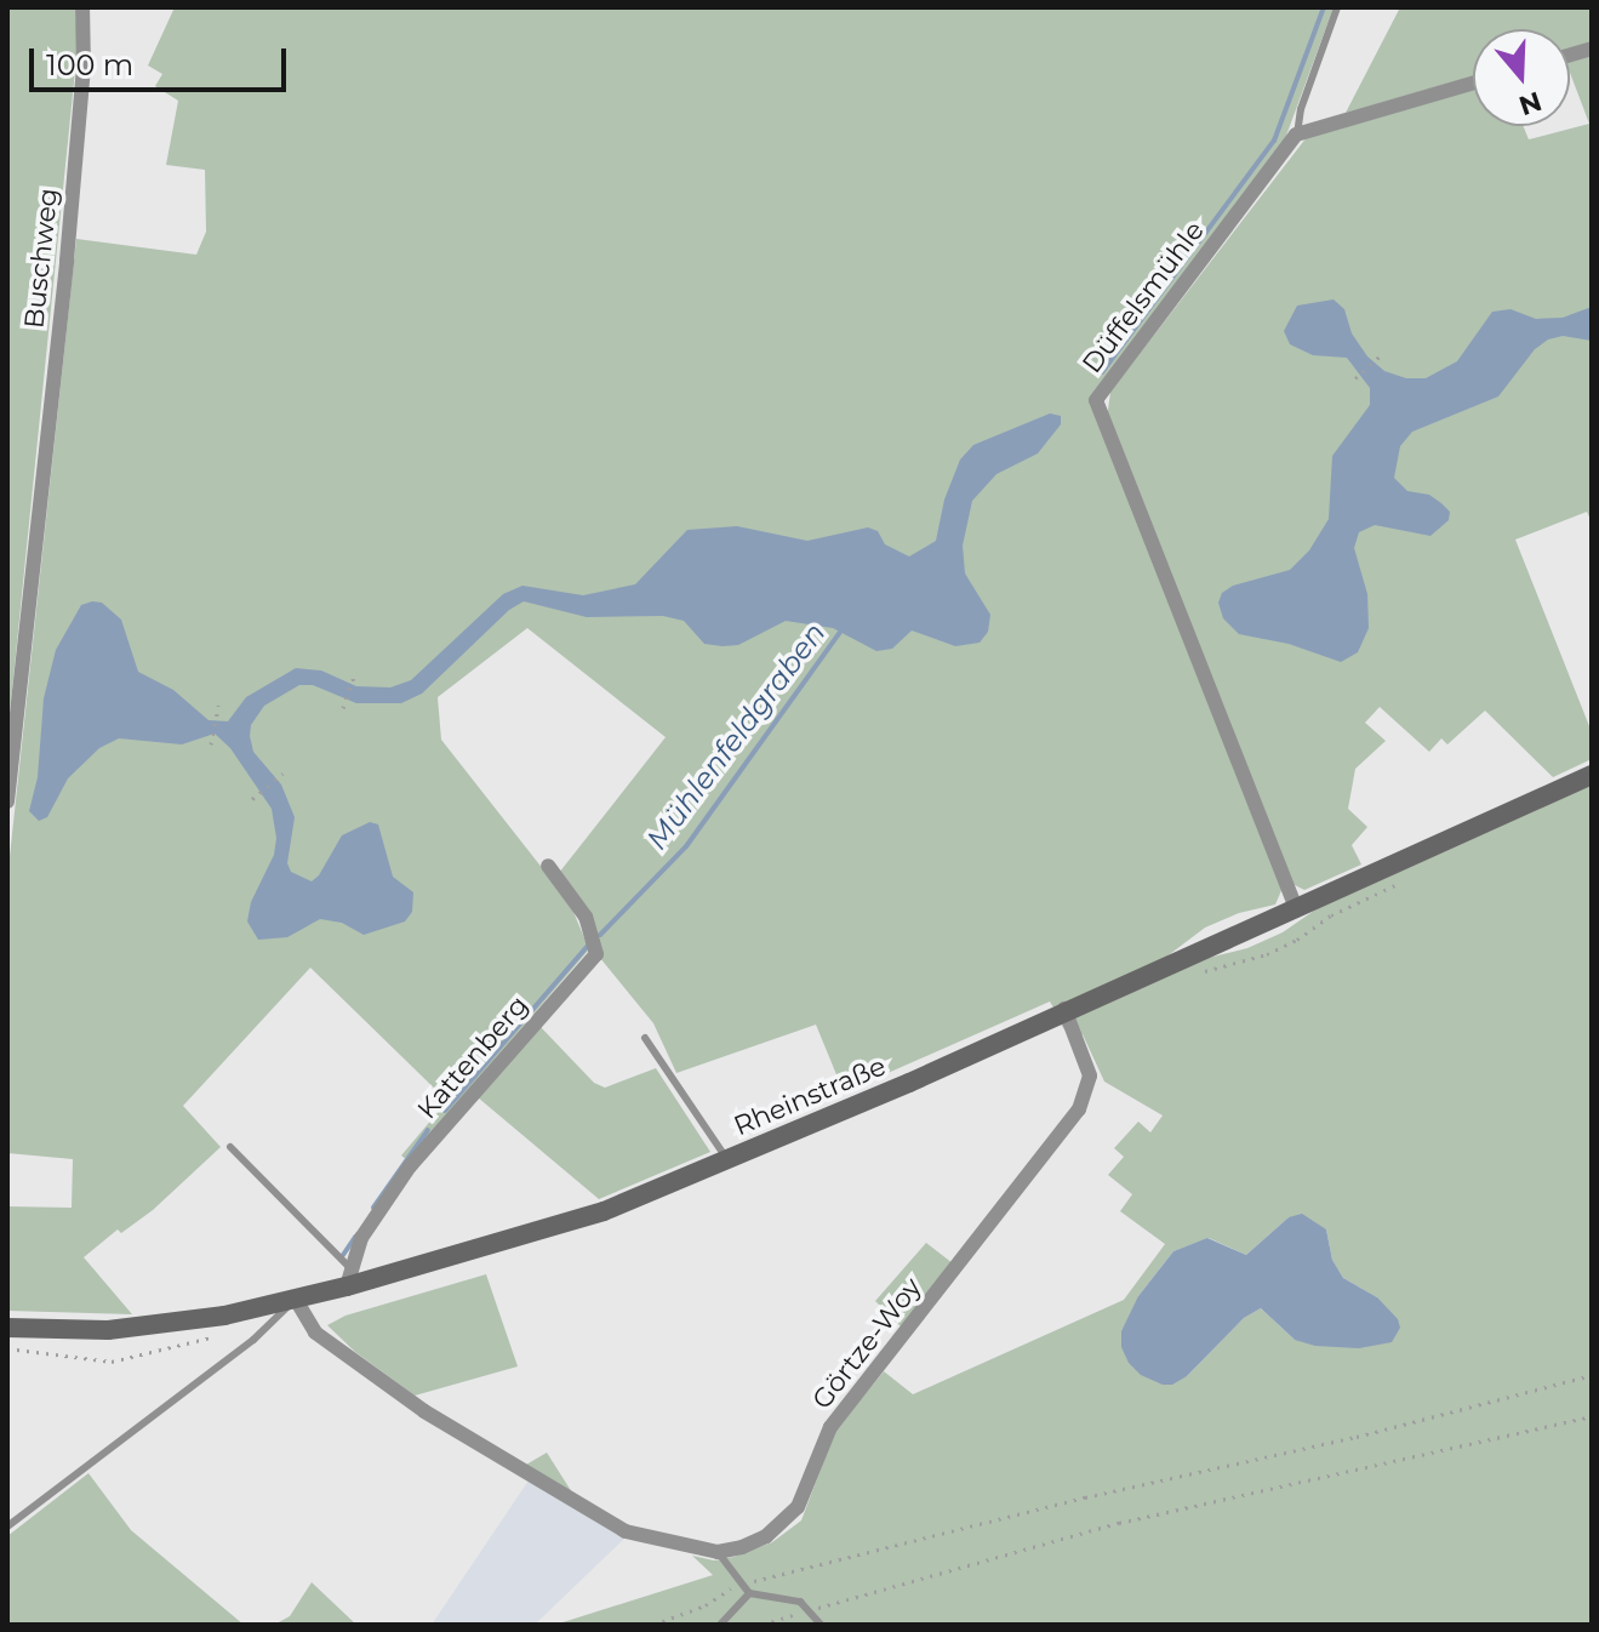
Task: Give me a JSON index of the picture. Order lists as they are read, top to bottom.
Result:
{
  "streets": {
    "main road": ["Rheinstraße"],
    "street": [
      "Buschweg",
      "Düffelsmühle",
      "Kattenberg",
      "Görtze-Woy"
    ]
  },
  "crossings": [
    ["Düffelsmühle", "Rheinstraße"],
    ["Kattenberg", "Rheinstraße"],
    ["Rheinstraße", "Görtze-Woy"]
  ],
  "water": ["Mühlenfeldgraben"],
  "scale_bar": "100 m",
  "north": "bottom"
}
